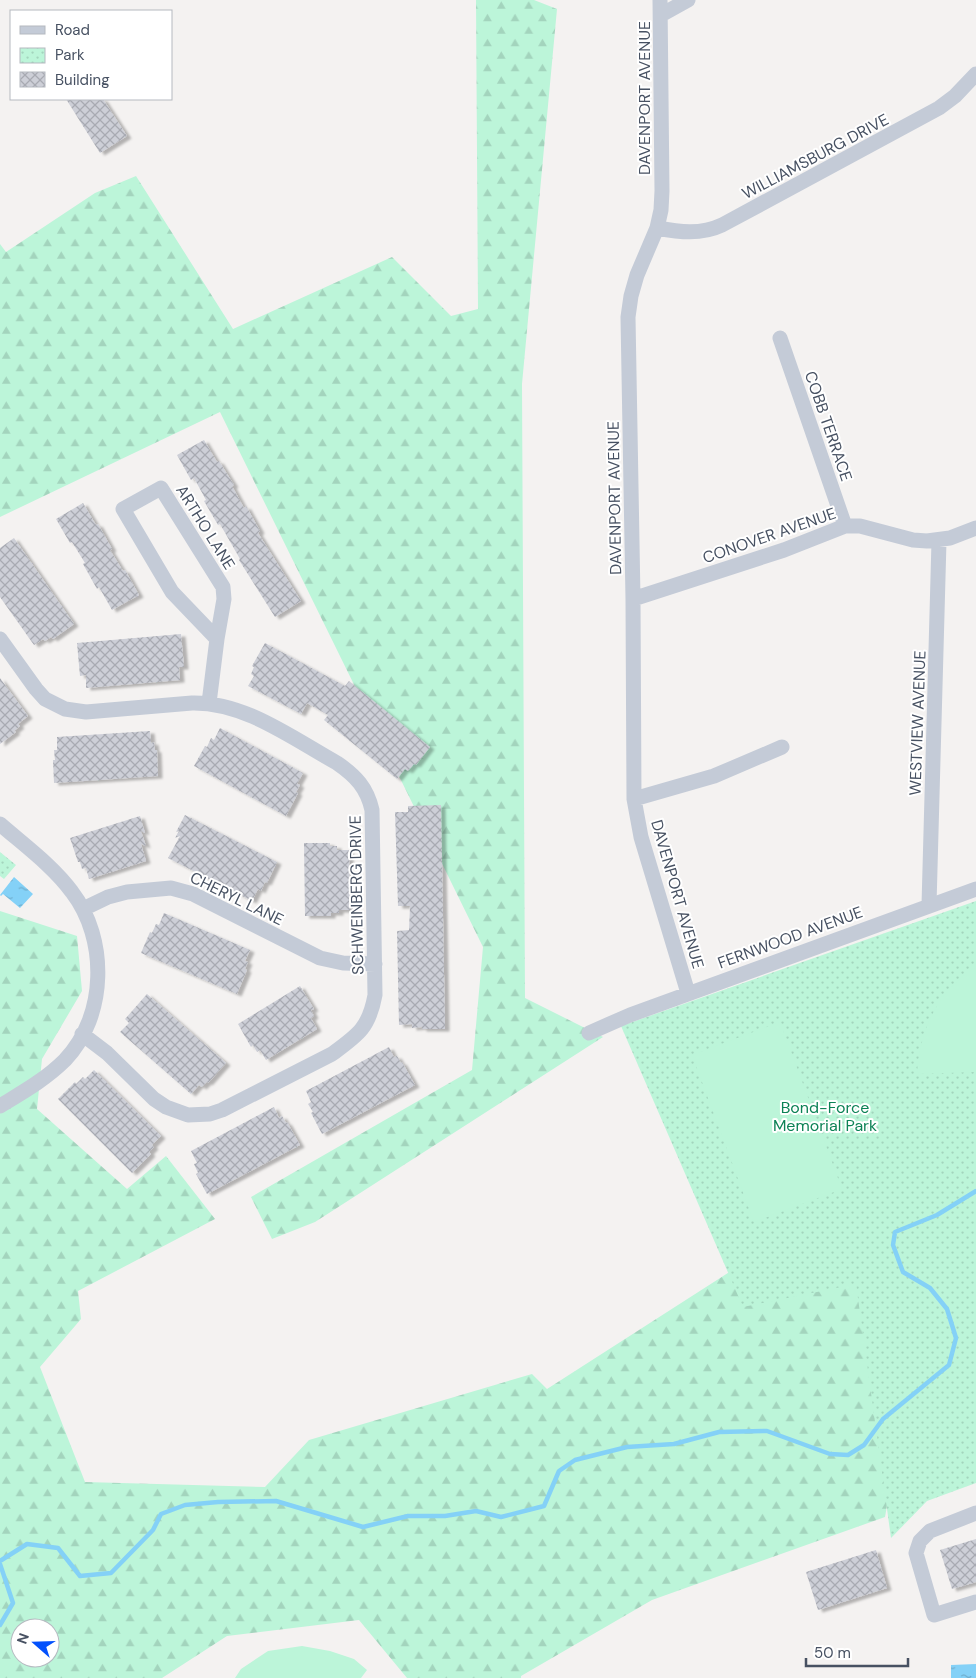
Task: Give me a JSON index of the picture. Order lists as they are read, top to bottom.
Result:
{
  "streets": {
    "street": [
      "DAVENPORT AVENUE",
      "WILLIAMSBURG DRIVE",
      "COBB TERRACE",
      "ARTHO LANE",
      "CONOVER AVENUE",
      "WESTVIEW AVENUE",
      "SCHWEINBERG DRIVE",
      "CHERYL LANE",
      "FERNWOOD AVENUE"
    ]
  },
  "crossings": [
    ["DAVENPORT AVENUE", "WILLIAMSBURG DRIVE"],
    ["DAVENPORT AVENUE", "CONOVER AVENUE"],
    ["DAVENPORT AVENUE", "FERNWOOD AVENUE"],
    ["COBB TERRACE", "CONOVER AVENUE"],
    ["ARTHO LANE", "SCHWEINBERG DRIVE"],
    ["CONOVER AVENUE", "WESTVIEW AVENUE"],
    ["WESTVIEW AVENUE", "FERNWOOD AVENUE"],
    ["SCHWEINBERG DRIVE", "CHERYL LANE"]
  ],
  "parks": ["Bond-Force Memorial Park"],
  "legend": ["Road", "Park", "Building"],
  "scale_bar": "50 m",
  "north": "left"
}
